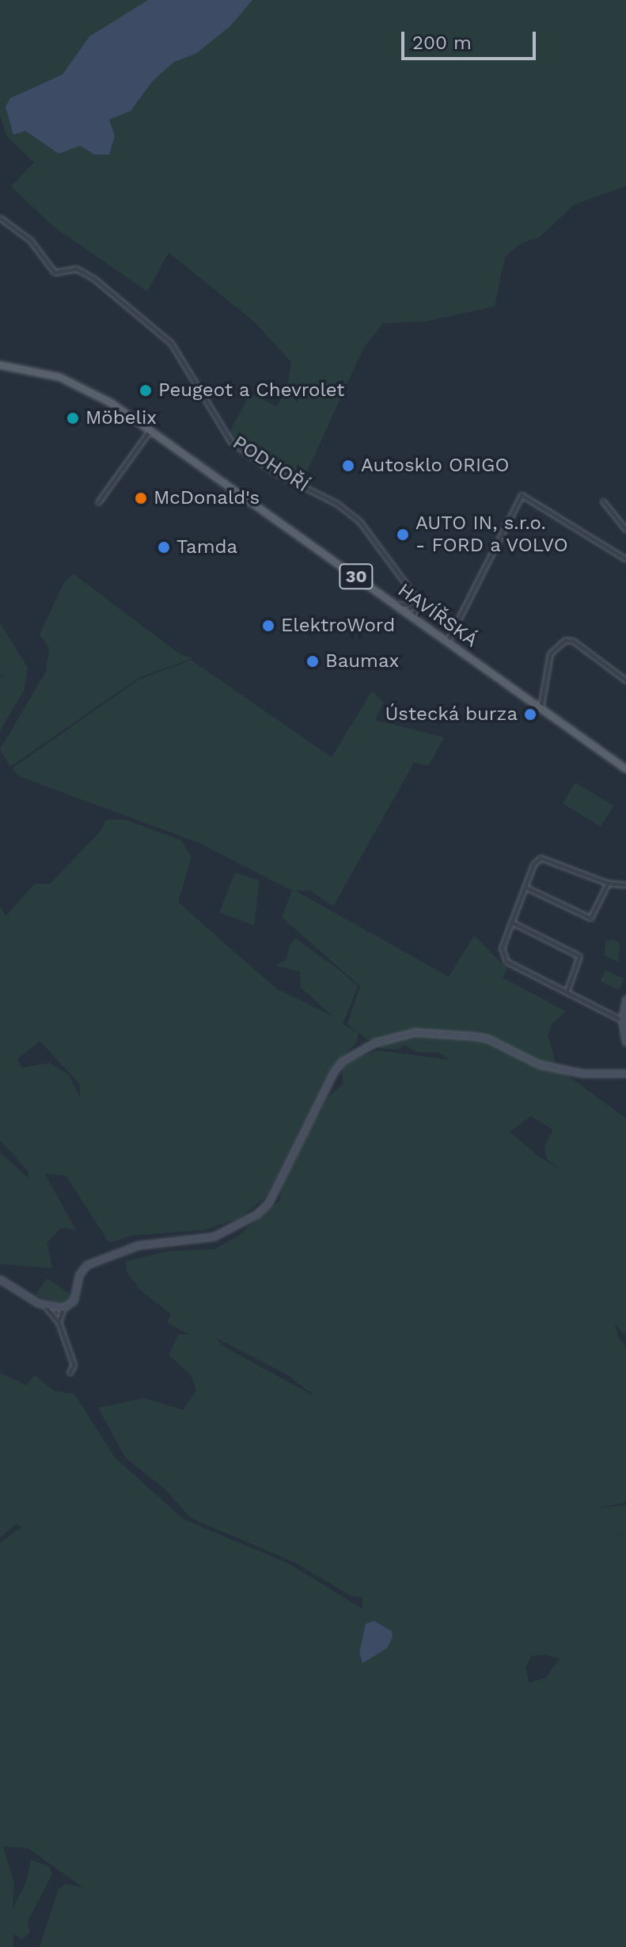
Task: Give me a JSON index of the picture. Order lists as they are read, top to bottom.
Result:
{
  "streets": {
    "main road": ["30", "HAVÍŘSKÁ"],
    "street": ["PODHOŘÍ"]
  },
  "places": [
    "Peugeot a Chevrolet",
    "Möbelix",
    "Autosklo ORIGO",
    "McDonald's",
    "AUTO IN, s.r.o. - FORD a VOLVO",
    "Tamda",
    "ElektroWord",
    "Baumax",
    "Ústecká burza"
  ],
  "scale_bar": "200 m"
}
